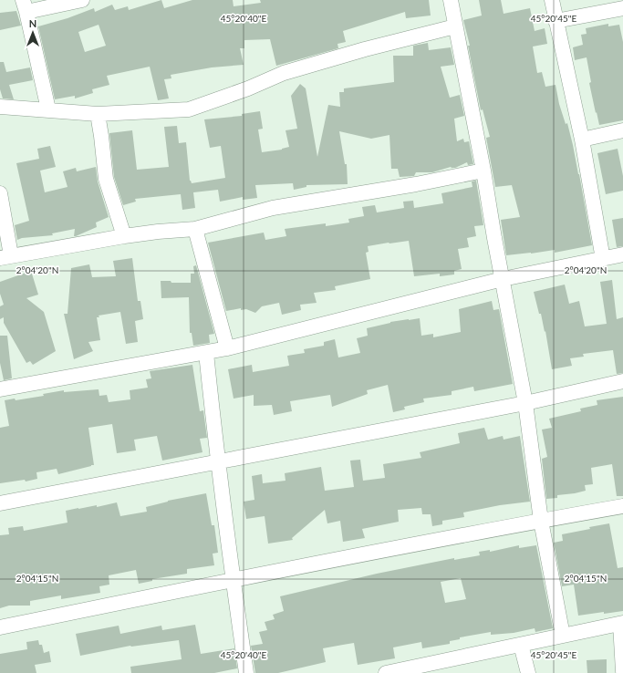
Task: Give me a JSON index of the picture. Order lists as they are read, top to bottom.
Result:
{
  "north": "top",
  "coordinates": [
    "45°20'40\"E",
    "45°20'45\"E",
    "2°04'20\"N",
    "2°04'15\"N"
  ]
}
